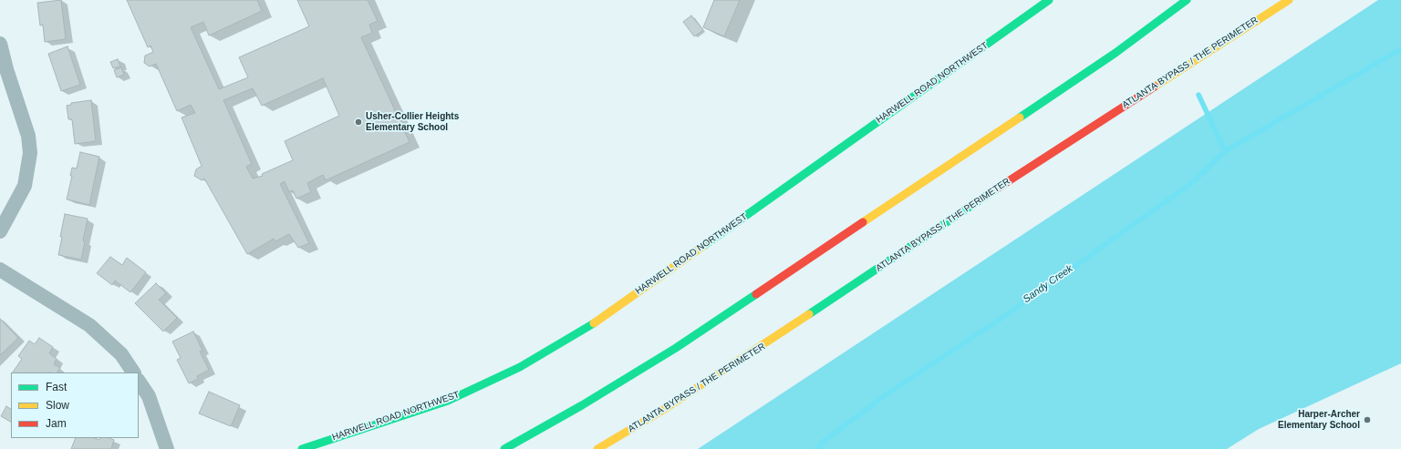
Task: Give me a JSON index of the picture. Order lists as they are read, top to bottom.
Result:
{
  "streets": {
    "main road": ["ATLANTA BYPASS / THE PERIMETER", "HARWELL ROAD NORTHWEST"]
  },
  "water": ["Sandy Creek"],
  "places": ["Usher-Collier Heights Elementary School", "Harper-Archer Elementary School"],
  "legend": ["Fast", "Slow", "Jam"]
}
